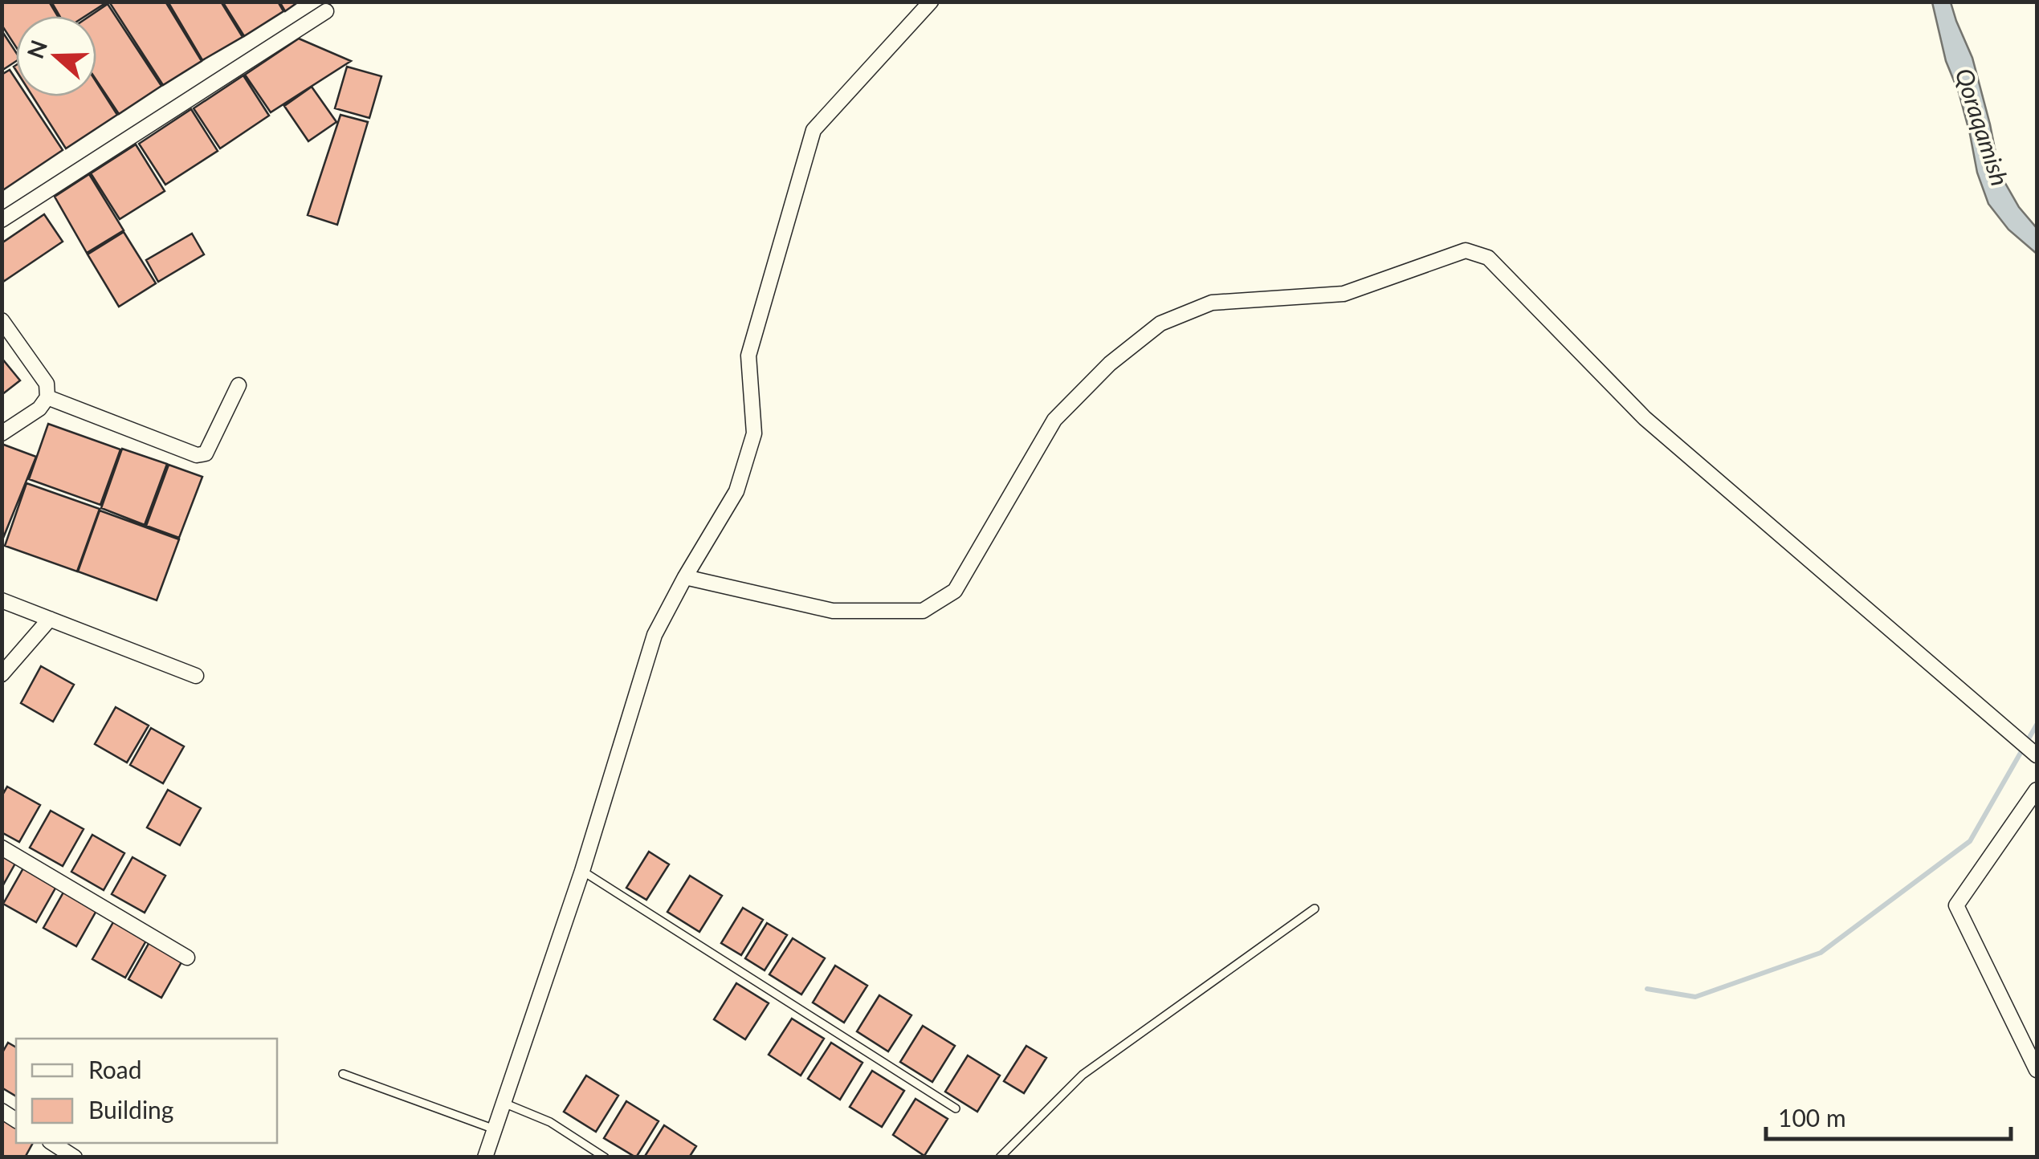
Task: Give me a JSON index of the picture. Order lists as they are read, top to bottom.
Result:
{
  "water": ["Qoraqamish"],
  "legend": ["Road", "Building"],
  "scale_bar": "100 m",
  "north": "left"
}
